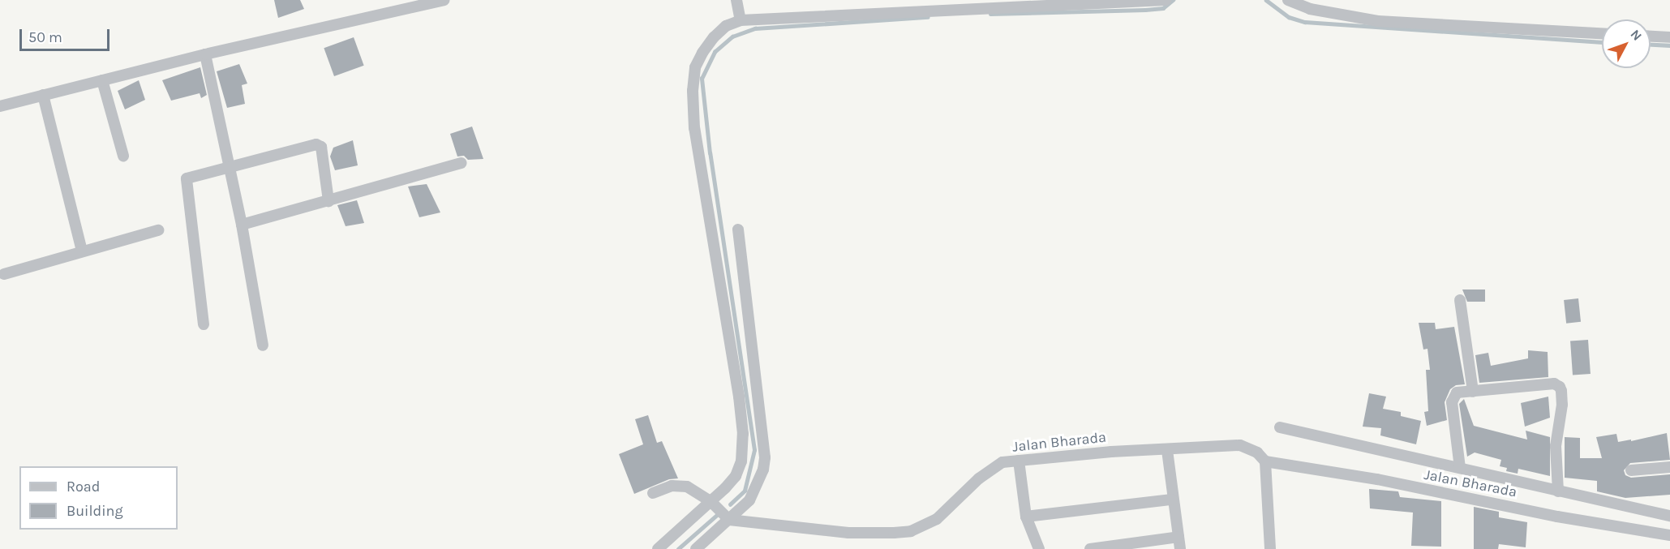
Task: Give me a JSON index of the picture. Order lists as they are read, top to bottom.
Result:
{
  "streets": {
    "street": ["Jalan Bharada"]
  },
  "legend": ["Road", "Building"],
  "scale_bar": "50 m",
  "north": "top right"
}
